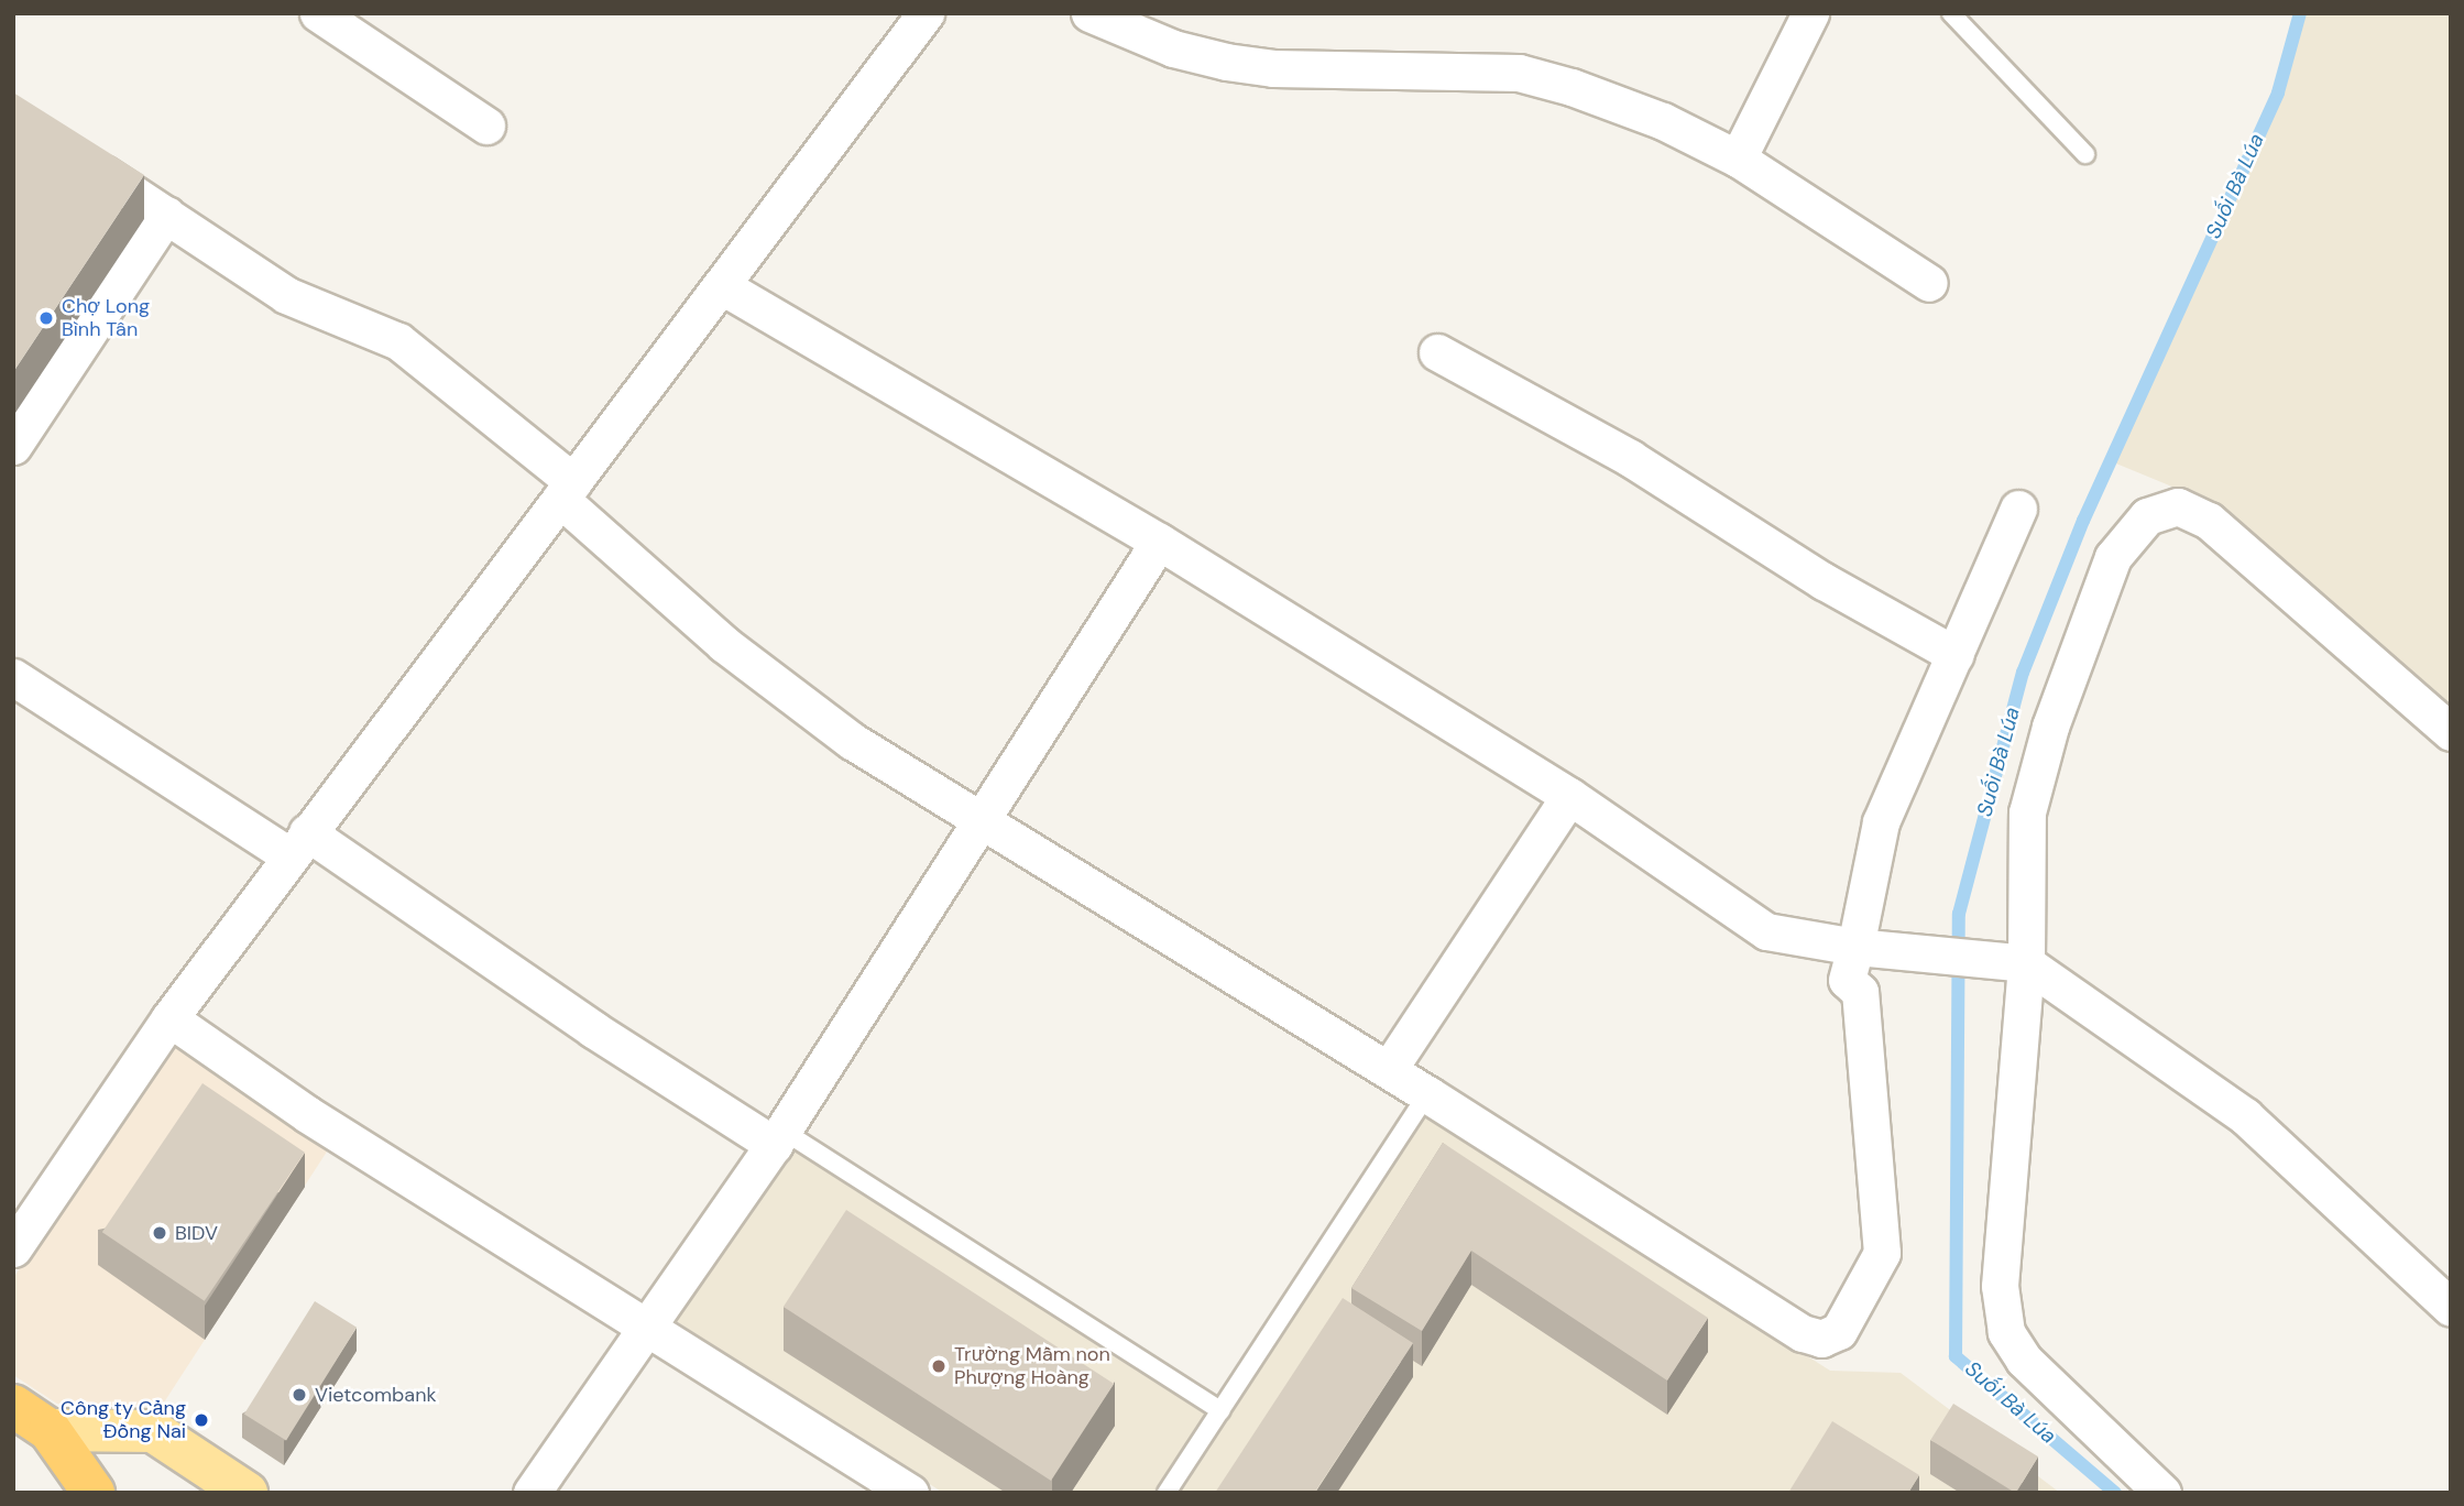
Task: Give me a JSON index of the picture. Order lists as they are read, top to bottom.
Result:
{
  "water": ["Suối Bà Lúa"],
  "places": [
    "Chợ Long Bình Tân",
    "BIDV",
    "Trường Mầm non Phượng Hoàng",
    "Vietcombank",
    "Công ty Cảng Đồng Nai"
  ]
}
